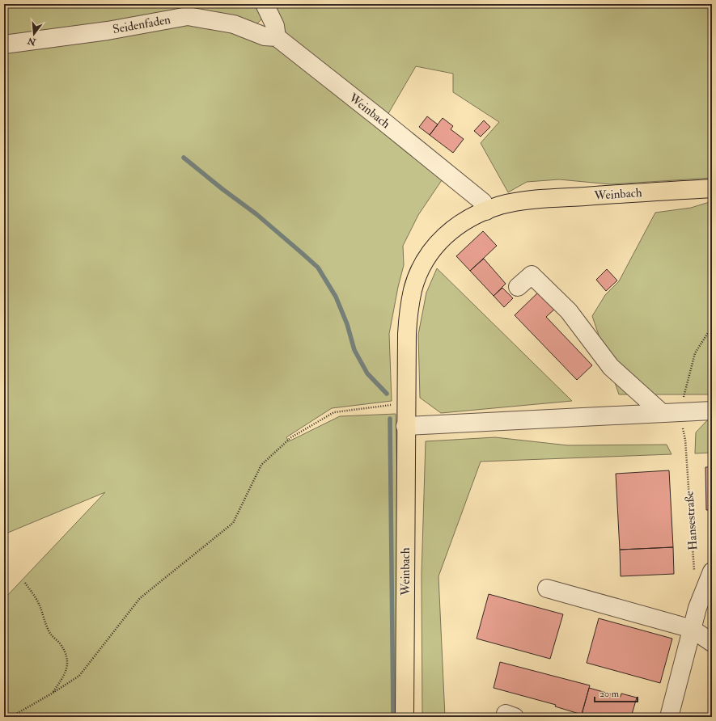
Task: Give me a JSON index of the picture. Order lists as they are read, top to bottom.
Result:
{
  "streets": {
    "main road": ["Weinbach"],
    "street": ["Seidenfaden"],
    "path": ["Hansestraße"]
  },
  "crossings": [
    ["Seidenfaden", "Weinbach"]
  ],
  "scale_bar": "20 m",
  "north": "bottom"
}
